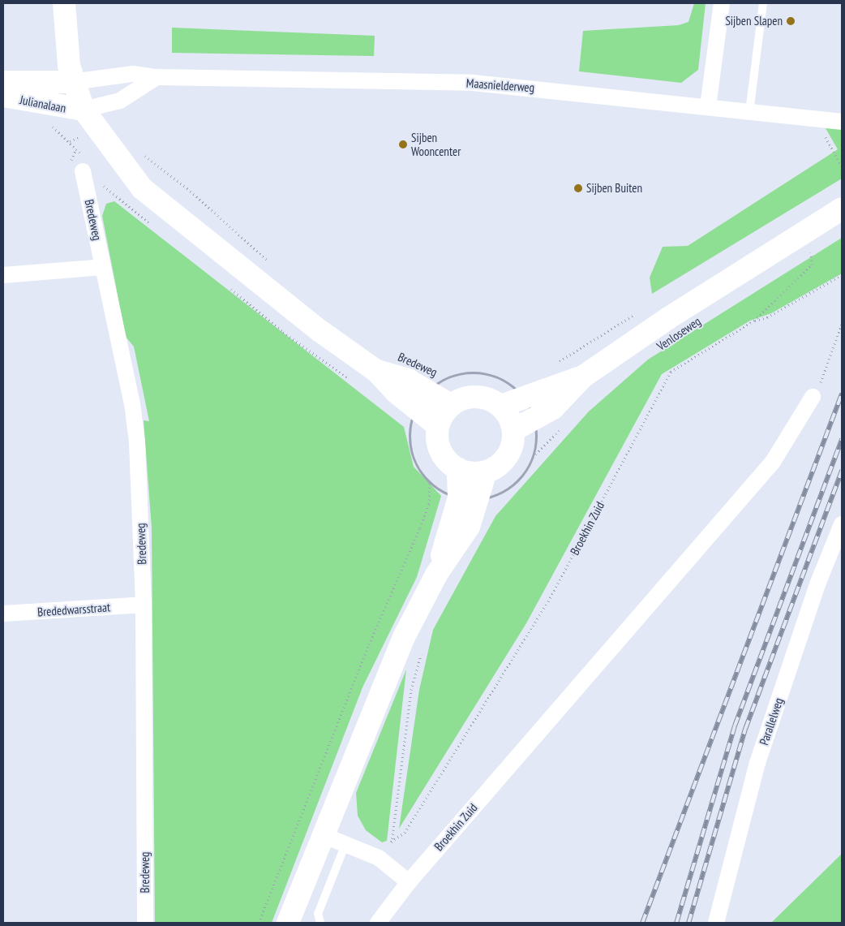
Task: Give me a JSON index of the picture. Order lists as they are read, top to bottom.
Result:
{
  "streets": {
    "street": [
      "Maasnielderweg",
      "Julianalaan",
      "Bredeweg",
      "Venloseweg",
      "Broekhin Zuid",
      "Brededwarsstraat",
      "Parallelweg"
    ]
  },
  "crossings": [
    ["Maasnielderweg", "Julianalaan"],
    ["Maasnielderweg", "Bredeweg"],
    ["Julianalaan", "Bredeweg"],
    ["Bredeweg", "Venloseweg"],
    ["Bredeweg", "Brededwarsstraat"]
  ],
  "places": ["Sijben Slapen", "Sijben Wooncenter", "Sijben Buiten"]
}
